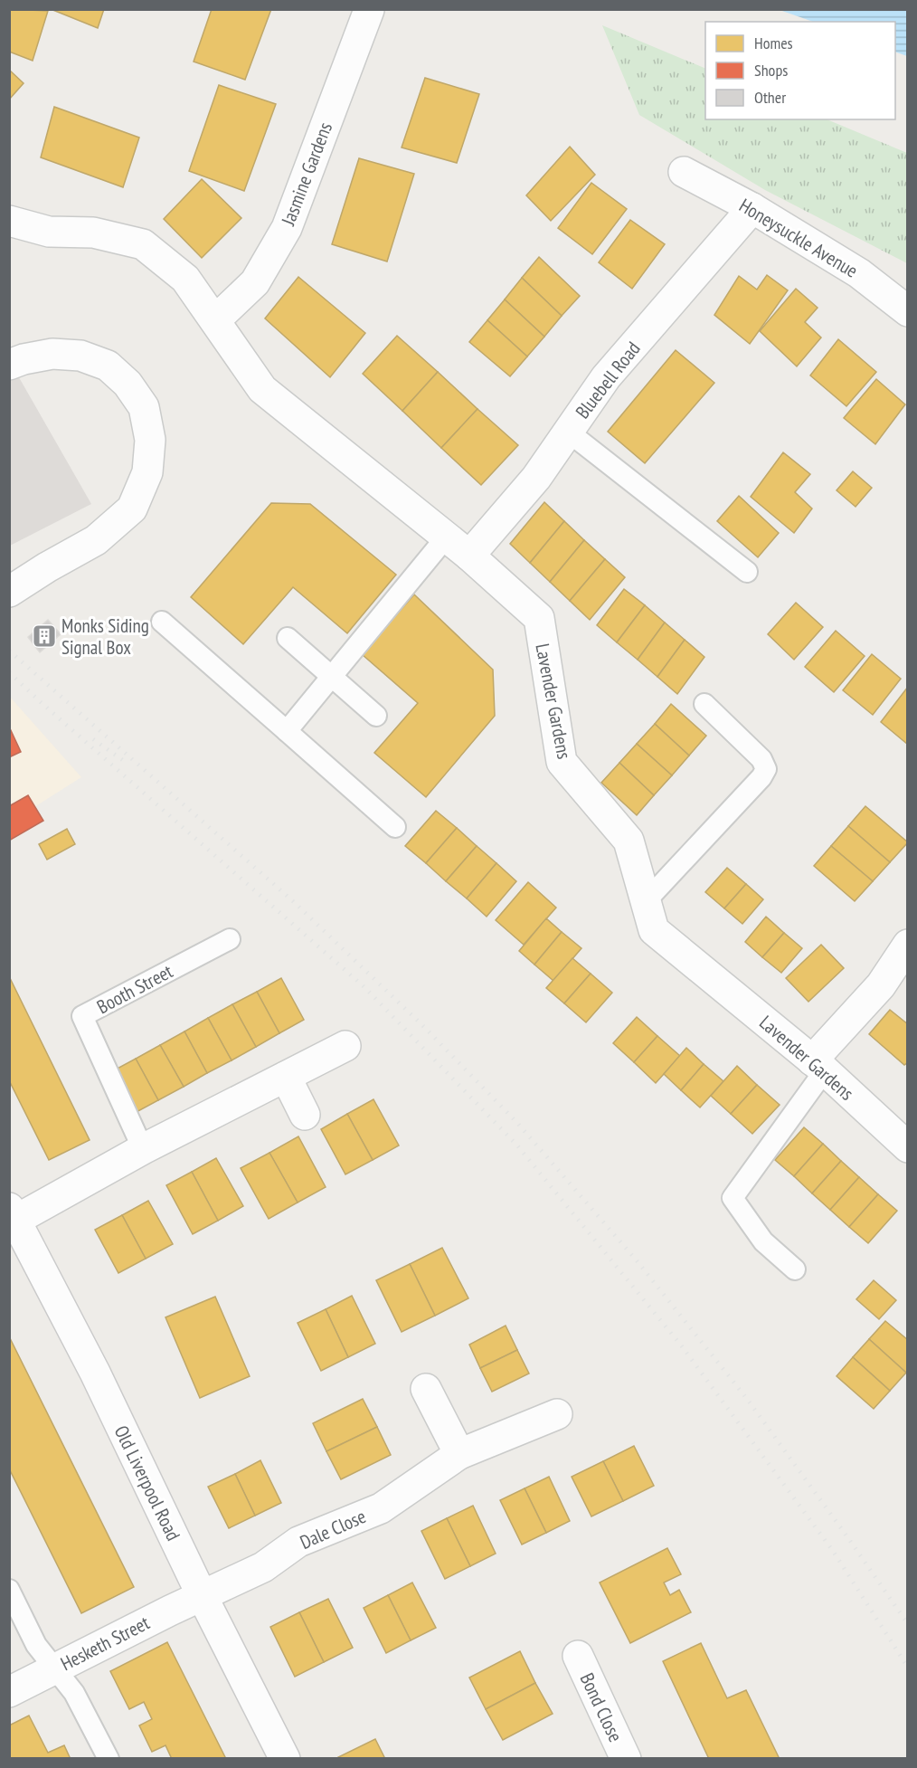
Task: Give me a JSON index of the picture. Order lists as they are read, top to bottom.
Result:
{
  "streets": {
    "street": [
      "Jasmine Gardens",
      "Honeysuckle Avenue",
      "Bluebell Road",
      "Lavender Gardens",
      "Old Liverpool Road",
      "Dale Close",
      "Hesketh Street",
      "Bond Close"
    ],
    "lane": ["Booth Street"]
  },
  "crossings": [
    ["Jasmine Gardens", "Lavender Gardens"],
    ["Honeysuckle Avenue", "Bluebell Road"],
    ["Bluebell Road", "Lavender Gardens"],
    ["Old Liverpool Road", "Dale Close"],
    ["Old Liverpool Road", "Hesketh Street"],
    ["Dale Close", "Hesketh Street"]
  ],
  "places": {
    "building": ["Monks Siding Signal Box"]
  },
  "legend": ["Homes", "Shops", "Other"]
}
